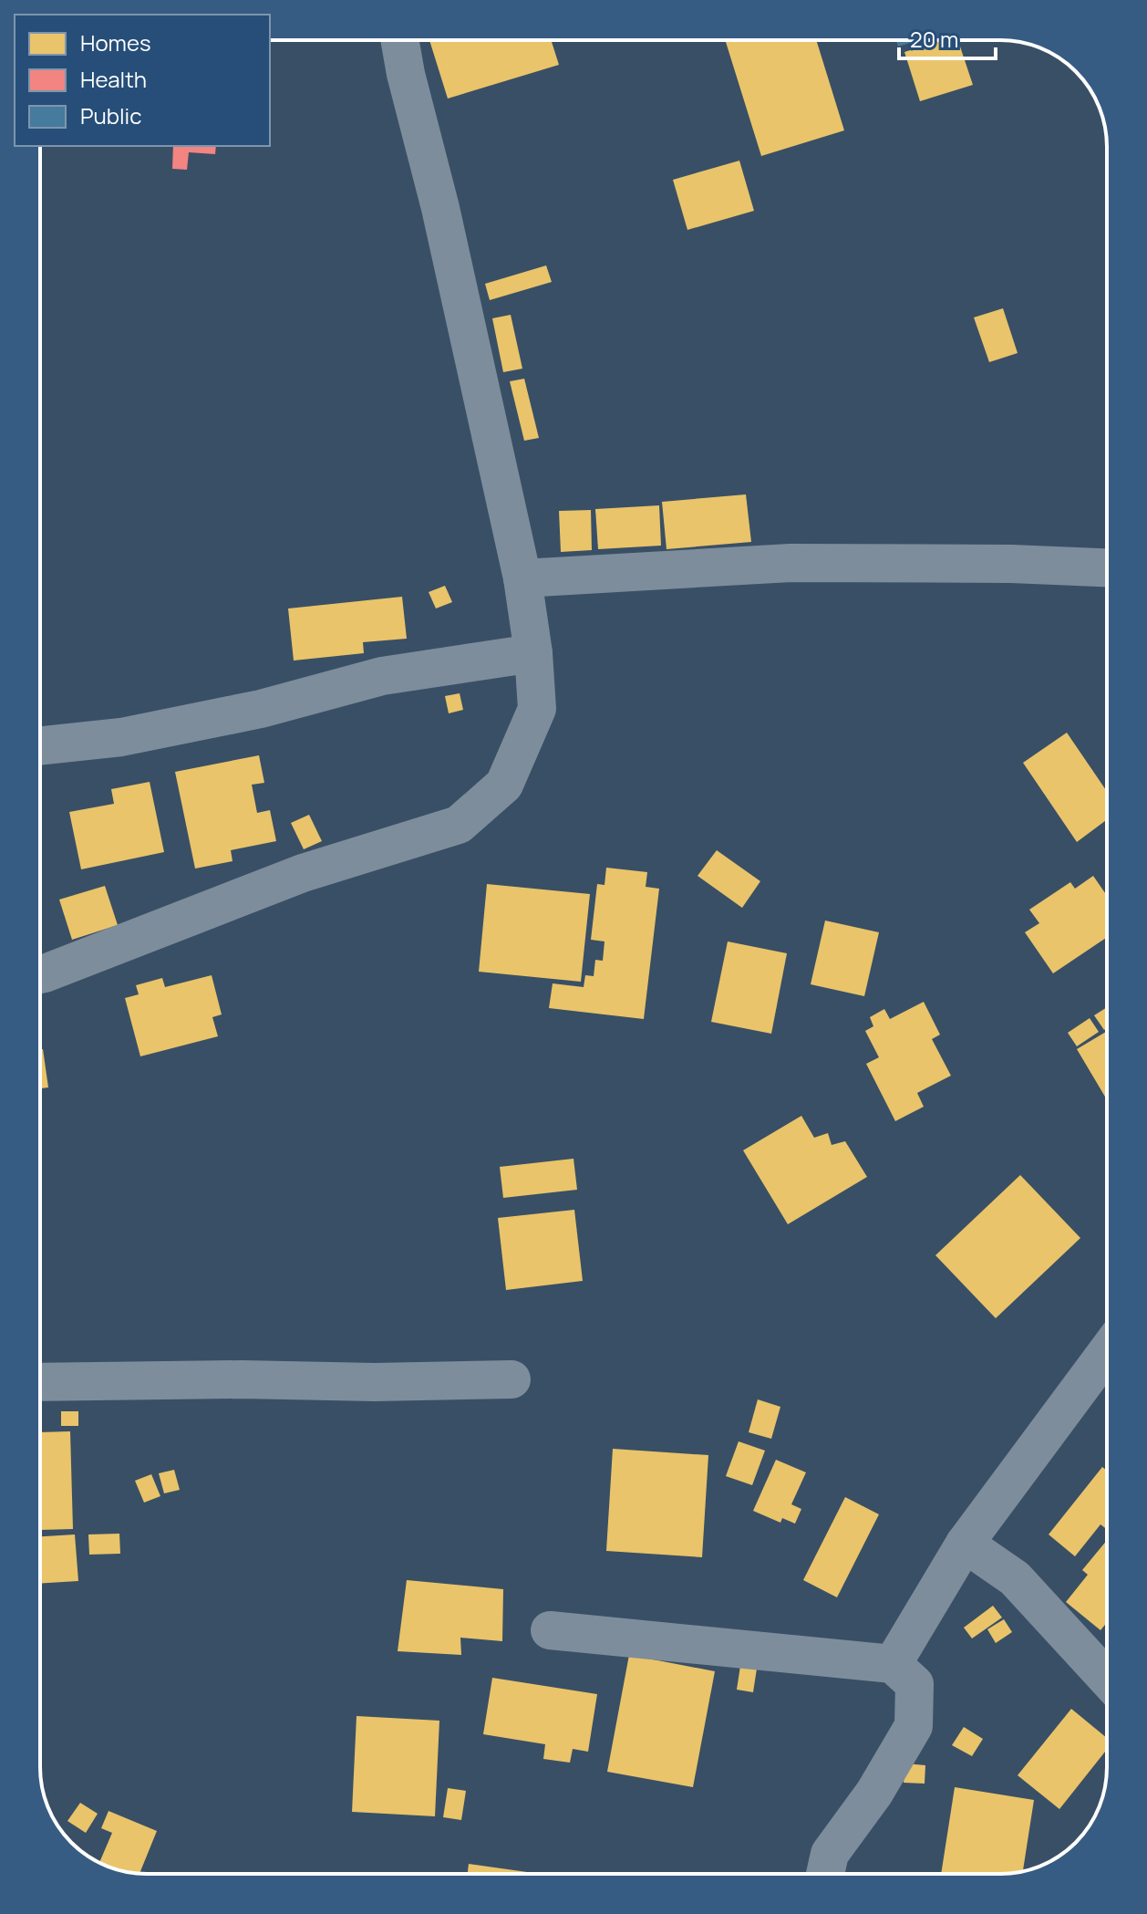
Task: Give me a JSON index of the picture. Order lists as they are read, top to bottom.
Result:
{
  "legend": ["Homes", "Health", "Public"],
  "scale_bar": "20 m"
}
